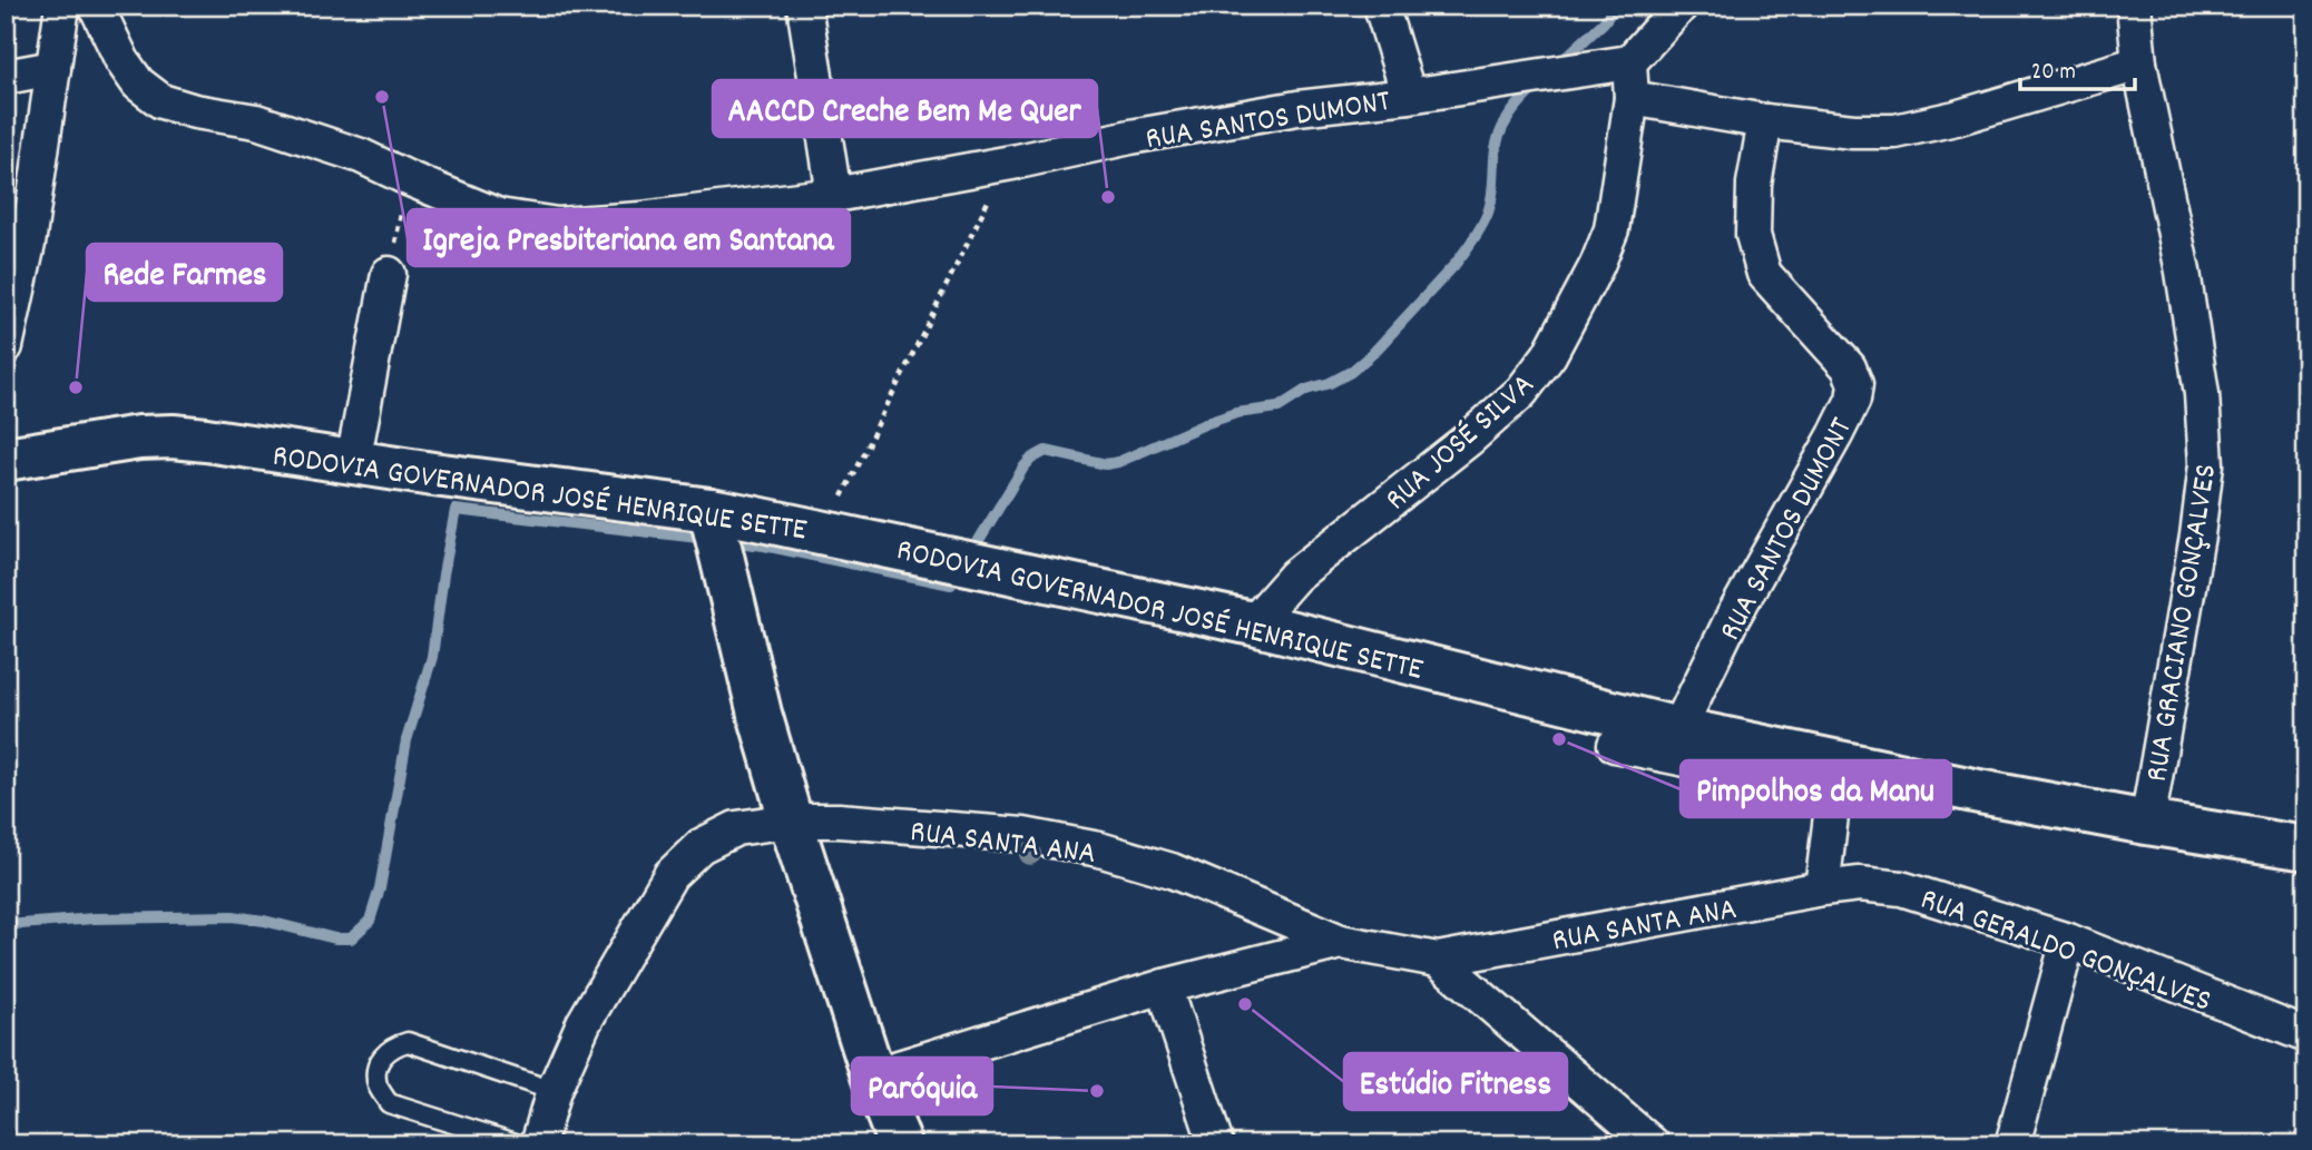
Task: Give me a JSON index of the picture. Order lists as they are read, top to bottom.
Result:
{
  "streets": {
    "main road": ["RODOVIA GOVERNADOR JOSÉ HENRIQUE SETTE"],
    "street": [
      "RUA SANTOS DUMONT",
      "RUA JOSÉ SILVA",
      "RUA GRACIANO GONÇALVES",
      "RUA SANTA ANA",
      "RUA GERALDO GONÇALVES"
    ]
  },
  "crossings": [
    ["RUA SANTOS DUMONT", "RUA JOSÉ SILVA"],
    ["RUA SANTOS DUMONT", "RODOVIA GOVERNADOR JOSÉ HENRIQUE SETTE"],
    ["RUA JOSÉ SILVA", "RODOVIA GOVERNADOR JOSÉ HENRIQUE SETTE"],
    ["RODOVIA GOVERNADOR JOSÉ HENRIQUE SETTE", "RUA GRACIANO GONÇALVES"],
    ["RUA SANTA ANA", "RUA GERALDO GONÇALVES"]
  ],
  "places": [
    "Igreja Presbiteriana em Santana",
    "AACCD Creche Bem Me Quer",
    "Rede Farmes",
    "Pimpolhos da Manu",
    "Estúdio Fitness",
    "Paróquia"
  ],
  "scale_bar": "20 m"
}
